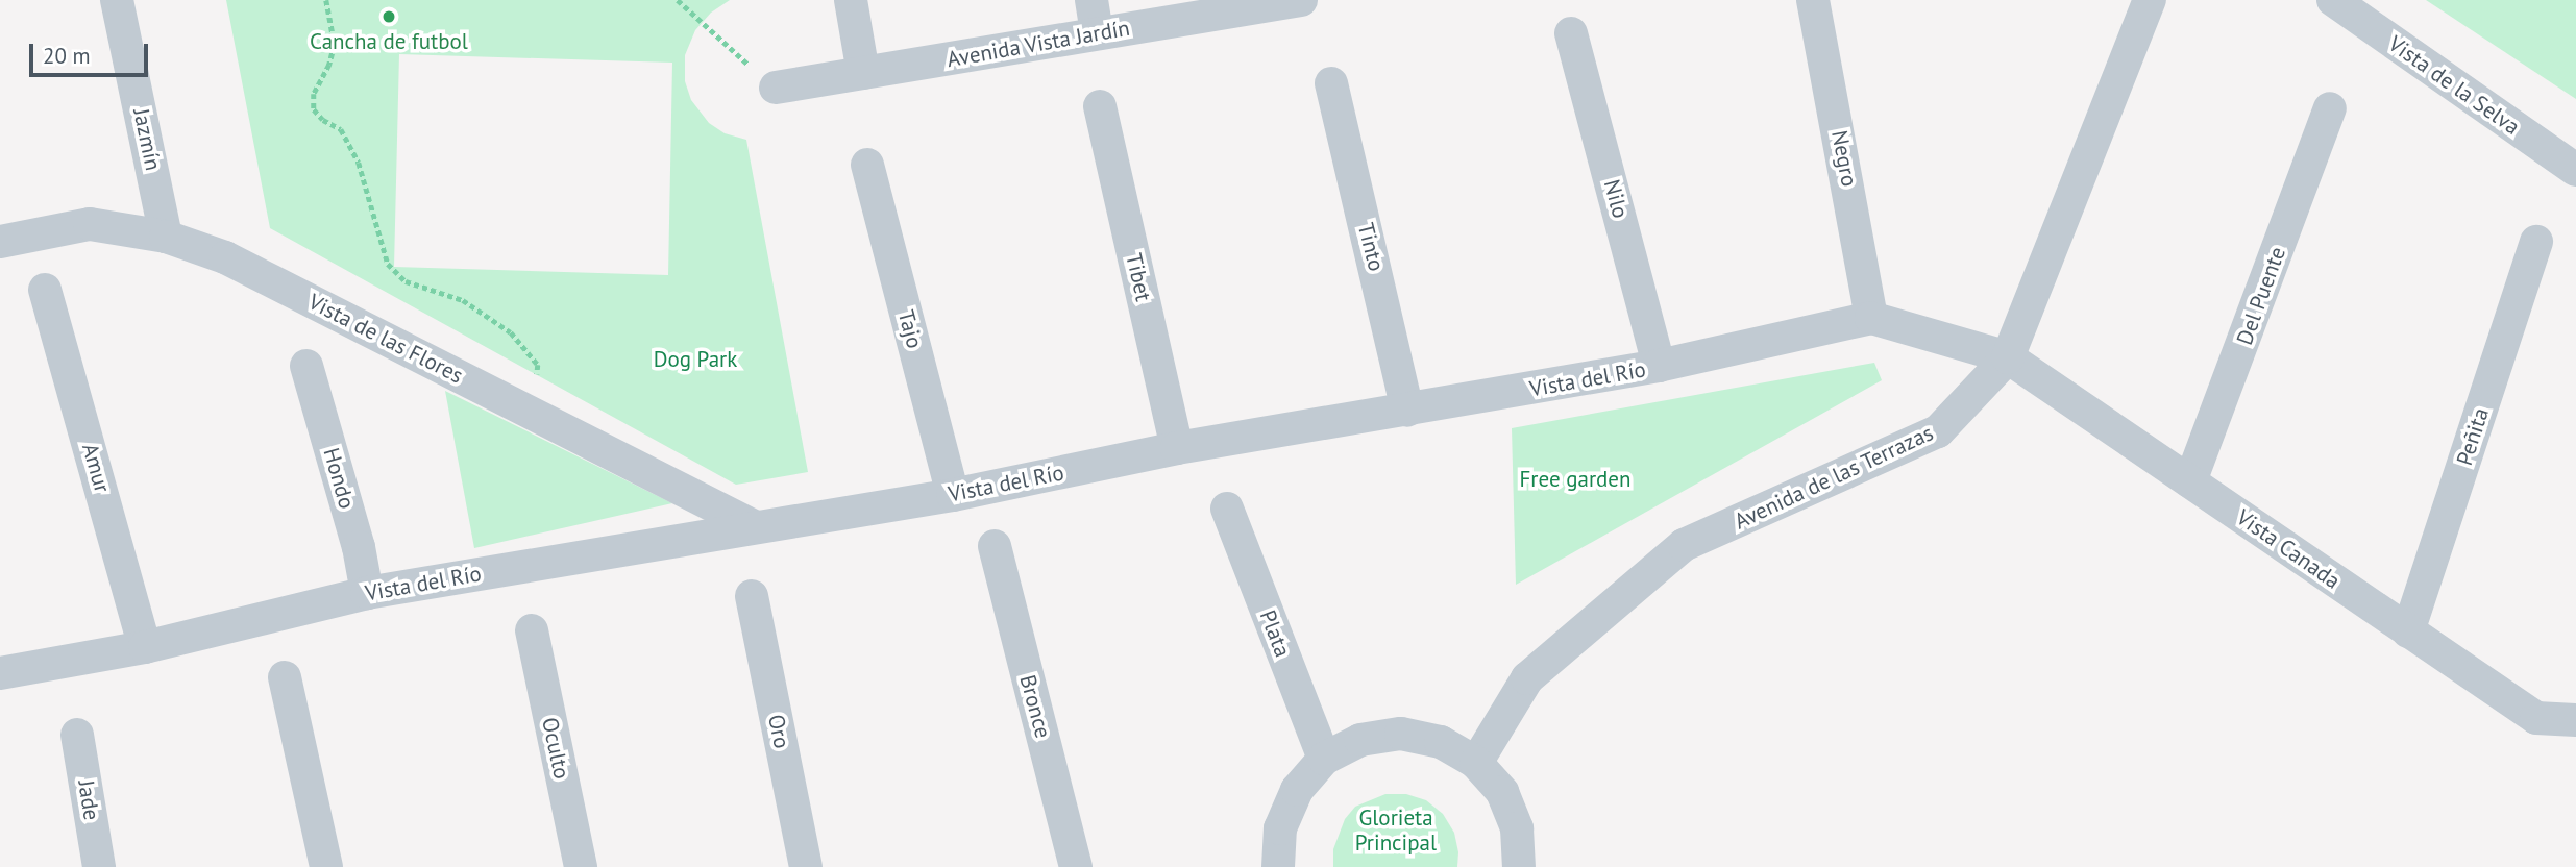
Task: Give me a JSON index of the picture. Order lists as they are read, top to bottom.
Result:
{
  "streets": {
    "street": [
      "Avenida Vista Jardín",
      "Vista de la Selva",
      "Jazmín",
      "Negro",
      "Nilo",
      "Tinto",
      "Tibet",
      "Del Puente",
      "Tajo",
      "Vista de las Flores",
      "Vista del Río",
      "Peñita",
      "Amur",
      "Avenida de las Terrazas",
      "Hondo",
      "Vista Canada",
      "Plata",
      "Bronce",
      "Oro",
      "Oculto",
      "Jade"
    ]
  },
  "crossings": [
    ["Jazmín", "Vista de las Flores"],
    ["Negro", "Vista del Río"],
    ["Nilo", "Vista del Río"],
    ["Tinto", "Vista del Río"],
    ["Tibet", "Vista del Río"],
    ["Del Puente", "Vista Canada"],
    ["Tajo", "Vista del Río"],
    ["Vista de las Flores", "Vista del Río"],
    ["Vista del Río", "Amur"],
    ["Vista del Río", "Avenida de las Terrazas"],
    ["Vista del Río", "Hondo"],
    ["Vista del Río", "Vista Canada"],
    ["Peñita", "Vista Canada"],
    ["Avenida de las Terrazas", "Vista Canada"]
  ],
  "parks": ["Dog Park", "Free garden", "Glorieta Principal"],
  "places": ["Cancha de futbol"],
  "scale_bar": "20 m"
}
